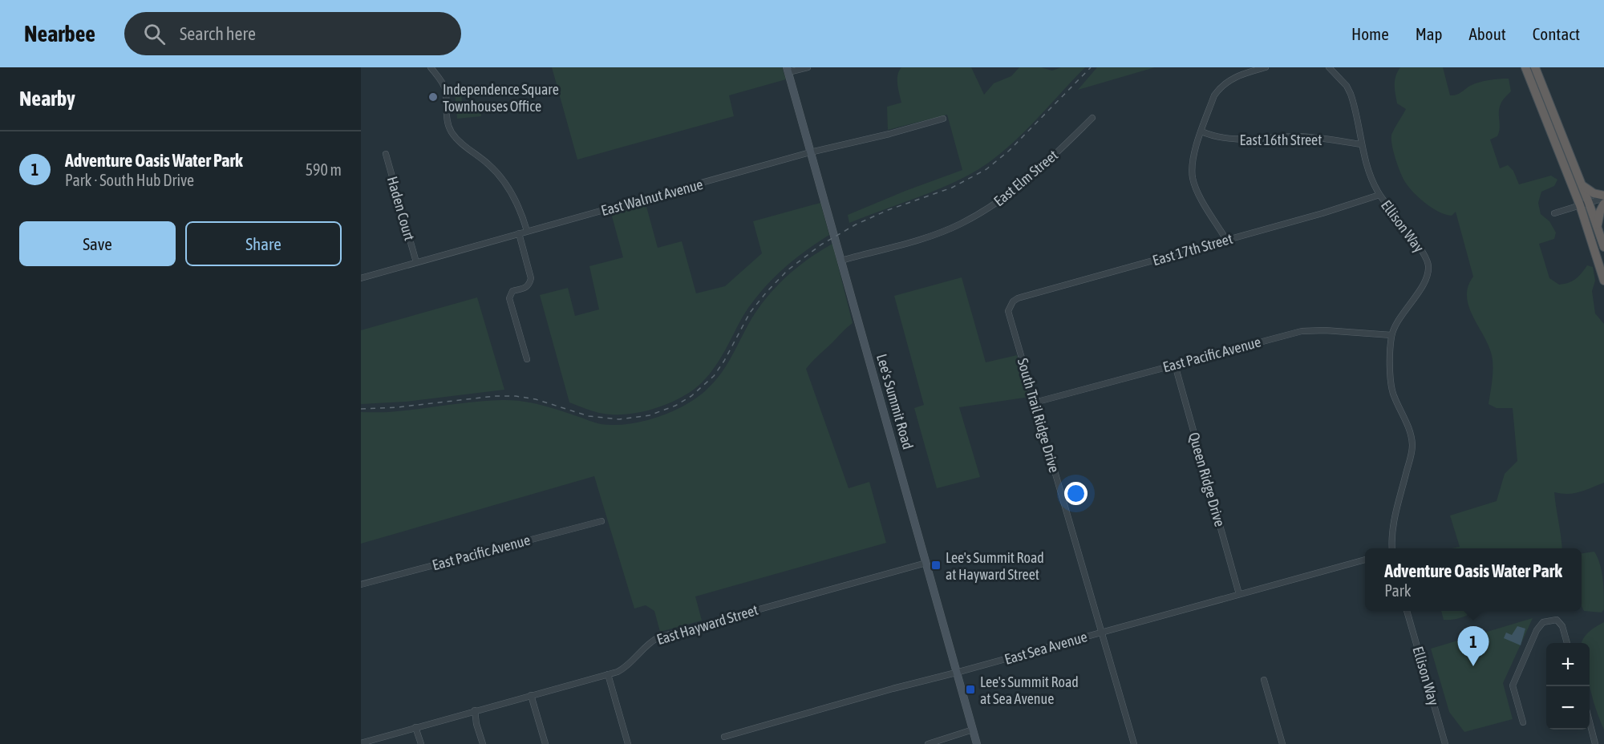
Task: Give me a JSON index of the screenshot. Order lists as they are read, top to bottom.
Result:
{
  "streets": {
    "main road": ["Lee's Summit Road"],
    "street": [
      "East 16th Street",
      "East Elm Street",
      "East Walnut Avenue",
      "Haden Court",
      "Ellison Way",
      "East 17th Street",
      "East Pacific Avenue",
      "South Trail Ridge Drive",
      "Queen Ridge Drive",
      "East Hayward Street",
      "East Sea Avenue"
    ]
  },
  "crossings": [
    ["East 16th Street", "Ellison Way"],
    ["East Elm Street", "Lee's Summit Road"],
    ["East Walnut Avenue", "Haden Court"],
    ["East Walnut Avenue", "Lee's Summit Road"],
    ["Ellison Way", "East 17th Street"],
    ["Ellison Way", "East Pacific Avenue"],
    ["East 17th Street", "South Trail Ridge Drive"],
    ["East Pacific Avenue", "South Trail Ridge Drive"],
    ["East Pacific Avenue", "Queen Ridge Drive"],
    ["Lee's Summit Road", "East Hayward Street"],
    ["Lee's Summit Road", "East Sea Avenue"],
    ["South Trail Ridge Drive", "East Sea Avenue"],
    ["Queen Ridge Drive", "East Sea Avenue"]
  ],
  "places": {
    "other": ["Independence Square Townhouses Office"],
    "transit": ["Lee's Summit Road at Hayward Street", "Lee's Summit Road at Sea Avenue"]
  },
  "page": {
    "header": "Nearbee",
    "search": "Search here",
    "nav": [
      "Home",
      "Map",
      "About",
      "Contact"
    ],
    "heading": "Nearby",
    "list": [
      {
        "mark": "1",
        "name": "Adventure Oasis Water Park",
        "note": "Park · South Hub Drive",
        "value": "590 m"
      }
    ],
    "buttons": ["Save", "Share"],
    "popup": ["Adventure Oasis Water Park", "Park"],
    "pins": "1",
    "map_buttons": ["+", "−"]
  }
}
